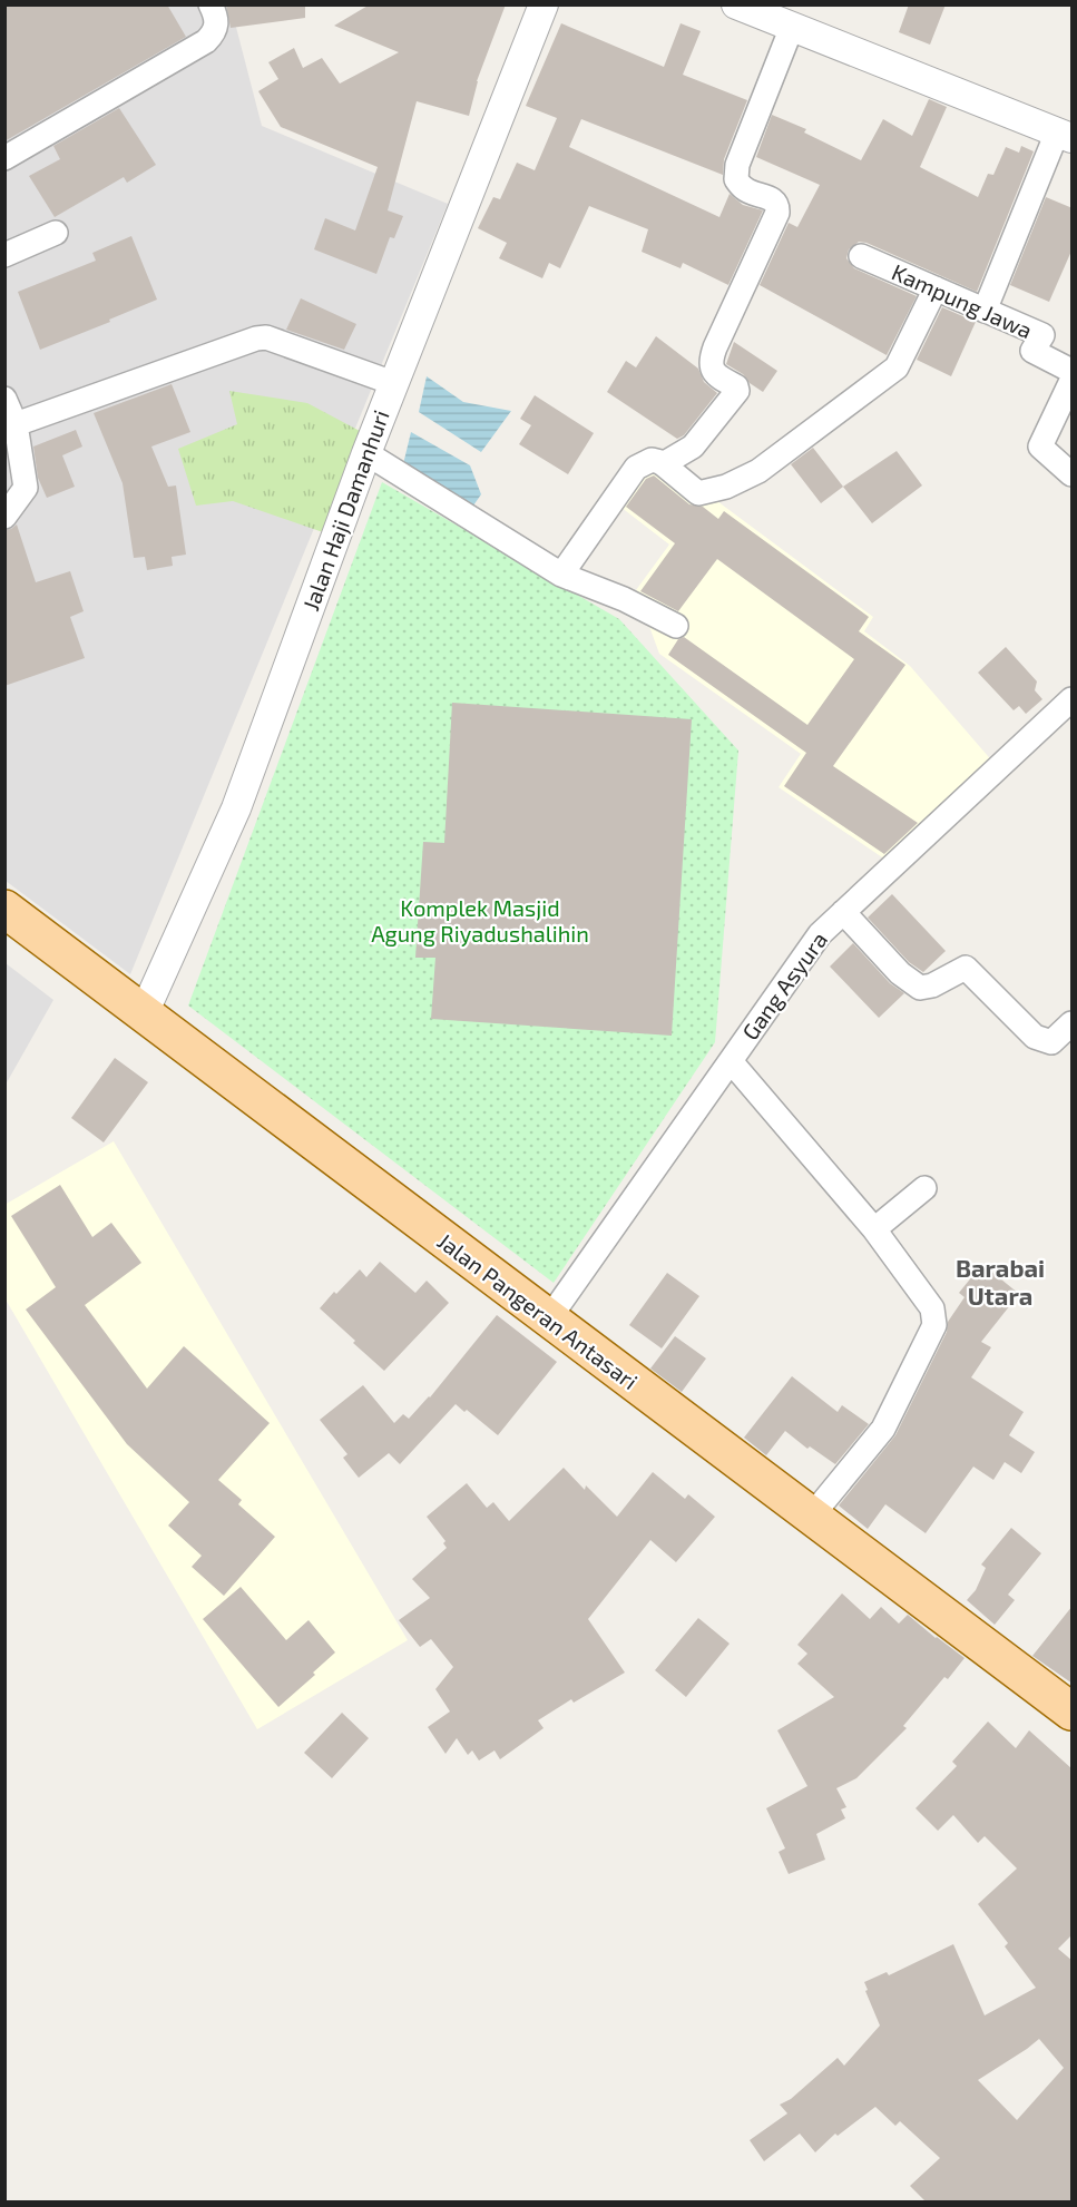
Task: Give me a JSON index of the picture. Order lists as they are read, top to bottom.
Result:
{
  "streets": {
    "main road": ["Jalan Pangeran Antasari"],
    "street": ["Kampung Jawa", "Jalan Haji Damanhuri", "Gang Asyura"]
  },
  "crossings": [
    ["Jalan Haji Damanhuri", "Jalan Pangeran Antasari"],
    ["Gang Asyura", "Jalan Pangeran Antasari"]
  ],
  "districts": ["Barabai Utara"],
  "parks": ["Komplek Masjid Agung Riyadushalihin"]
}
